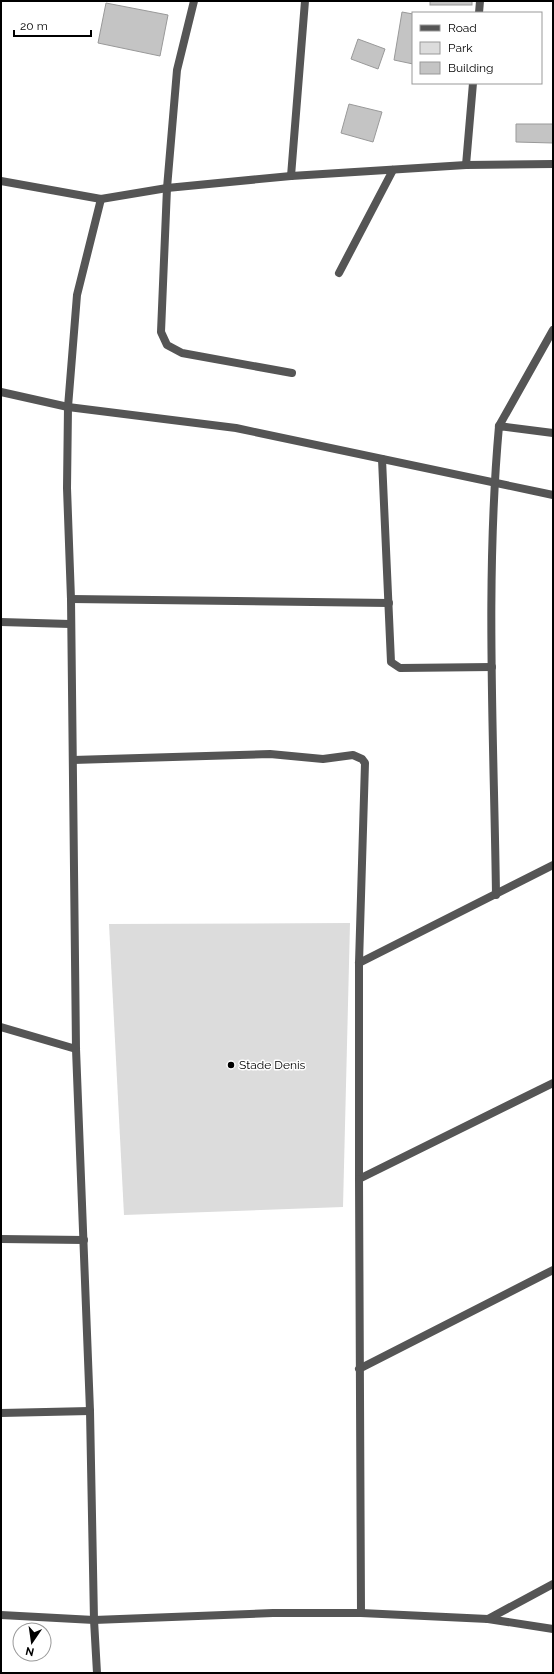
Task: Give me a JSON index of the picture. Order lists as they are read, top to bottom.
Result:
{
  "places": ["Stade Denis"],
  "legend": ["Road", "Park", "Building"],
  "scale_bar": "20 m",
  "north": "bottom"
}
